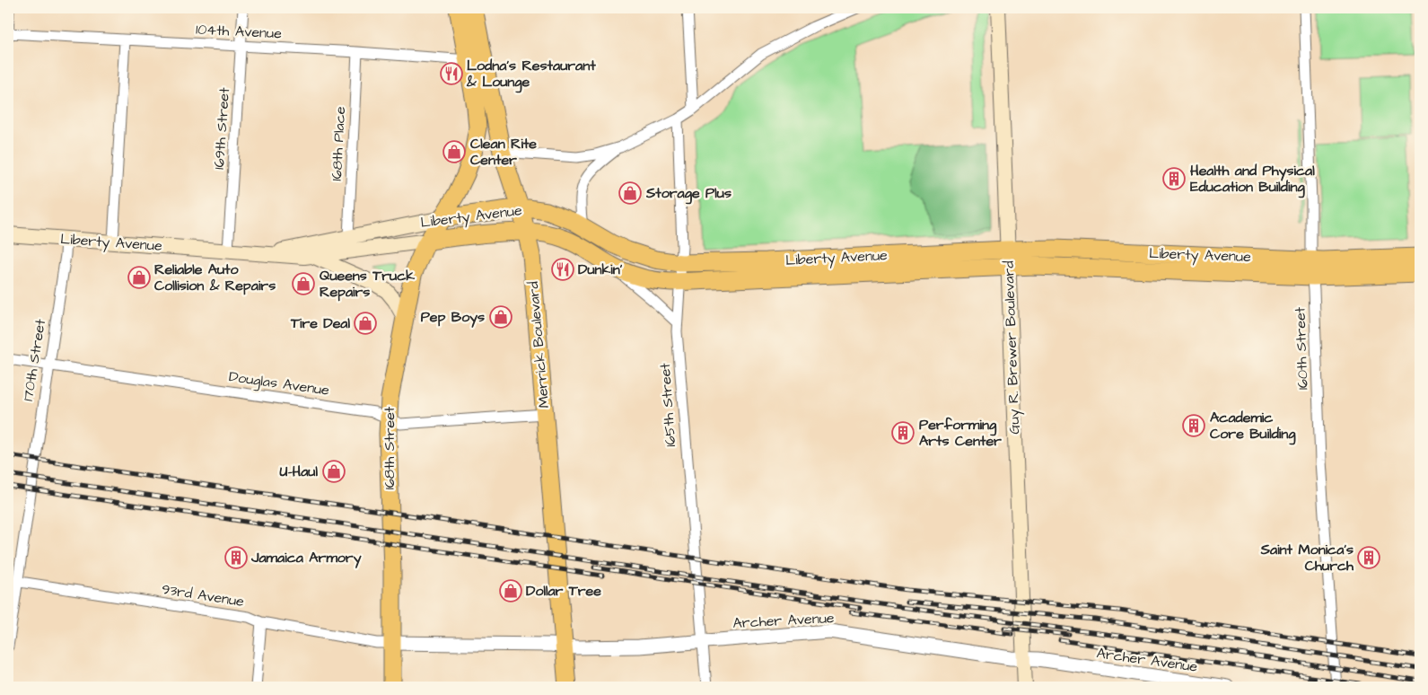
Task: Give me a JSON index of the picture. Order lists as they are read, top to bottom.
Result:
{
  "streets": {
    "main road": [
      "Liberty Avenue",
      "Merrick Boulevard",
      "Guy R. Brewer Boulevard",
      "168th Street"
    ],
    "street": [
      "104th Avenue",
      "169th Street",
      "168th Place",
      "160th Street",
      "170th Street",
      "Douglas Avenue",
      "165th Street",
      "93rd Avenue",
      "Archer Avenue"
    ]
  },
  "crossings": [
    ["104th Avenue", "169th Street"],
    ["104th Avenue", "168th Place"],
    ["169th Street", "Liberty Avenue"],
    ["168th Place", "Liberty Avenue"],
    ["Liberty Avenue", "Merrick Boulevard"],
    ["Liberty Avenue", "Guy R. Brewer Boulevard"],
    ["Liberty Avenue", "160th Street"],
    ["Liberty Avenue", "170th Street"],
    ["Liberty Avenue", "165th Street"],
    ["Liberty Avenue", "168th Street"],
    ["Merrick Boulevard", "Douglas Avenue"],
    ["Merrick Boulevard", "Archer Avenue"],
    ["Guy R. Brewer Boulevard", "Archer Avenue"],
    ["170th Street", "Douglas Avenue"],
    ["170th Street", "93rd Avenue"],
    ["Douglas Avenue", "168th Street"],
    ["165th Street", "Archer Avenue"],
    ["168th Street", "93rd Avenue"],
    ["168th Street", "Archer Avenue"],
    ["93rd Avenue", "Archer Avenue"]
  ],
  "places": {
    "restaurant": ["Lodna's Restaurant & Lounge", "Dunkin'"],
    "shop": [
      "Clean Rite Center",
      "Storage Plus",
      "Reliable Auto Collision & Repairs",
      "Queens Truck Repairs",
      "Pep Boys",
      "Tire Deal",
      "U-Haul",
      "Dollar Tree"
    ],
    "building": [
      "Health and Physical Education Building",
      "Academic Core Building",
      "Performing Arts Center",
      "Jamaica Armory",
      "Saint Monica's Church"
    ]
  }
}
